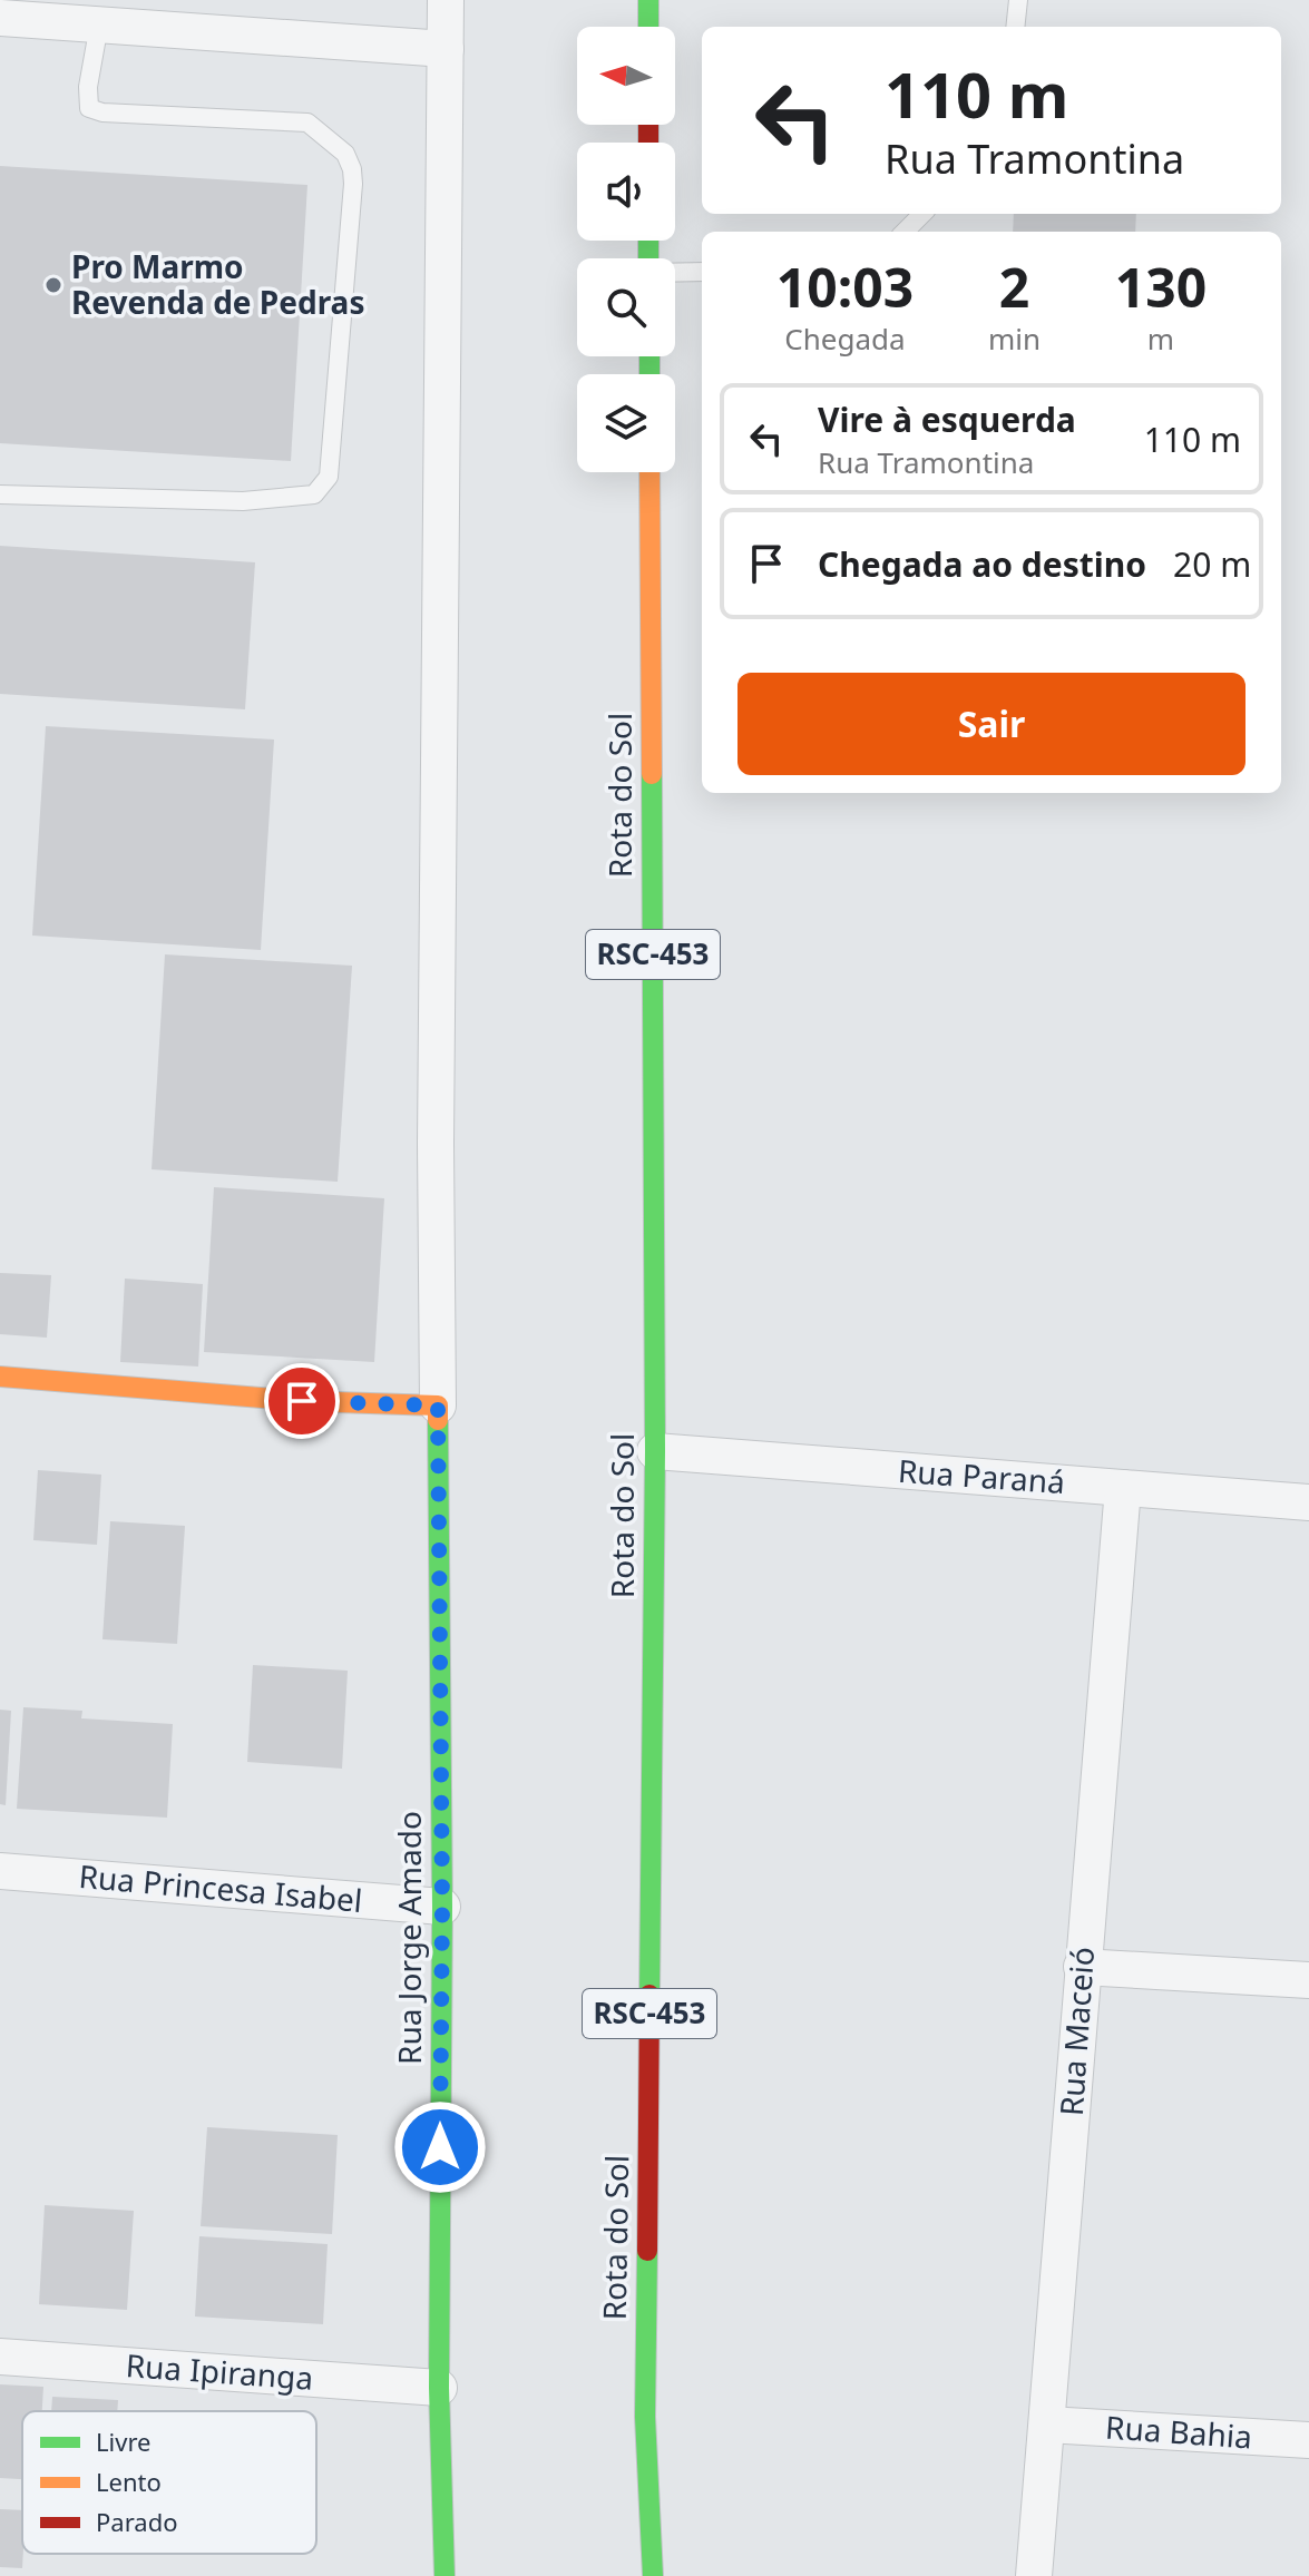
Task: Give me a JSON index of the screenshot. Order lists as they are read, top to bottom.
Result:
{
  "streets": {
    "main road": ["Rota do Sol", "RSC-453", "Rua Jorge Amado"],
    "street": [
      "Rua Paraná",
      "Rua Princesa Isabel",
      "Rua Maceió",
      "Rua Ipiranga",
      "Rua Bahia"
    ]
  },
  "crossings": [
    ["Rota do Sol", "Rua Paraná"],
    ["Rua Paraná", "Rua Maceió"],
    ["Rua Princesa Isabel", "Rua Jorge Amado"],
    ["Rua Jorge Amado", "Rua Ipiranga"],
    ["Rua Maceió", "Rua Bahia"]
  ],
  "places": ["Pro Marmo Revenda de Pedras"],
  "legend": ["Livre", "Lento", "Parado"],
  "north": "left",
  "page": {
    "turn": ["110 m", "Rua Tramontina"],
    "eta": [
      "10:03",
      "Chegada",
      "2",
      "min",
      "130",
      "m"
    ],
    "list": [
      {
        "name": "Vire à esquerda",
        "note": "Rua Tramontina",
        "value": "110 m"
      },
      {
        "name": "Chegada ao destino",
        "value": "20 m"
      }
    ],
    "buttons": "Sair"
  }
}
